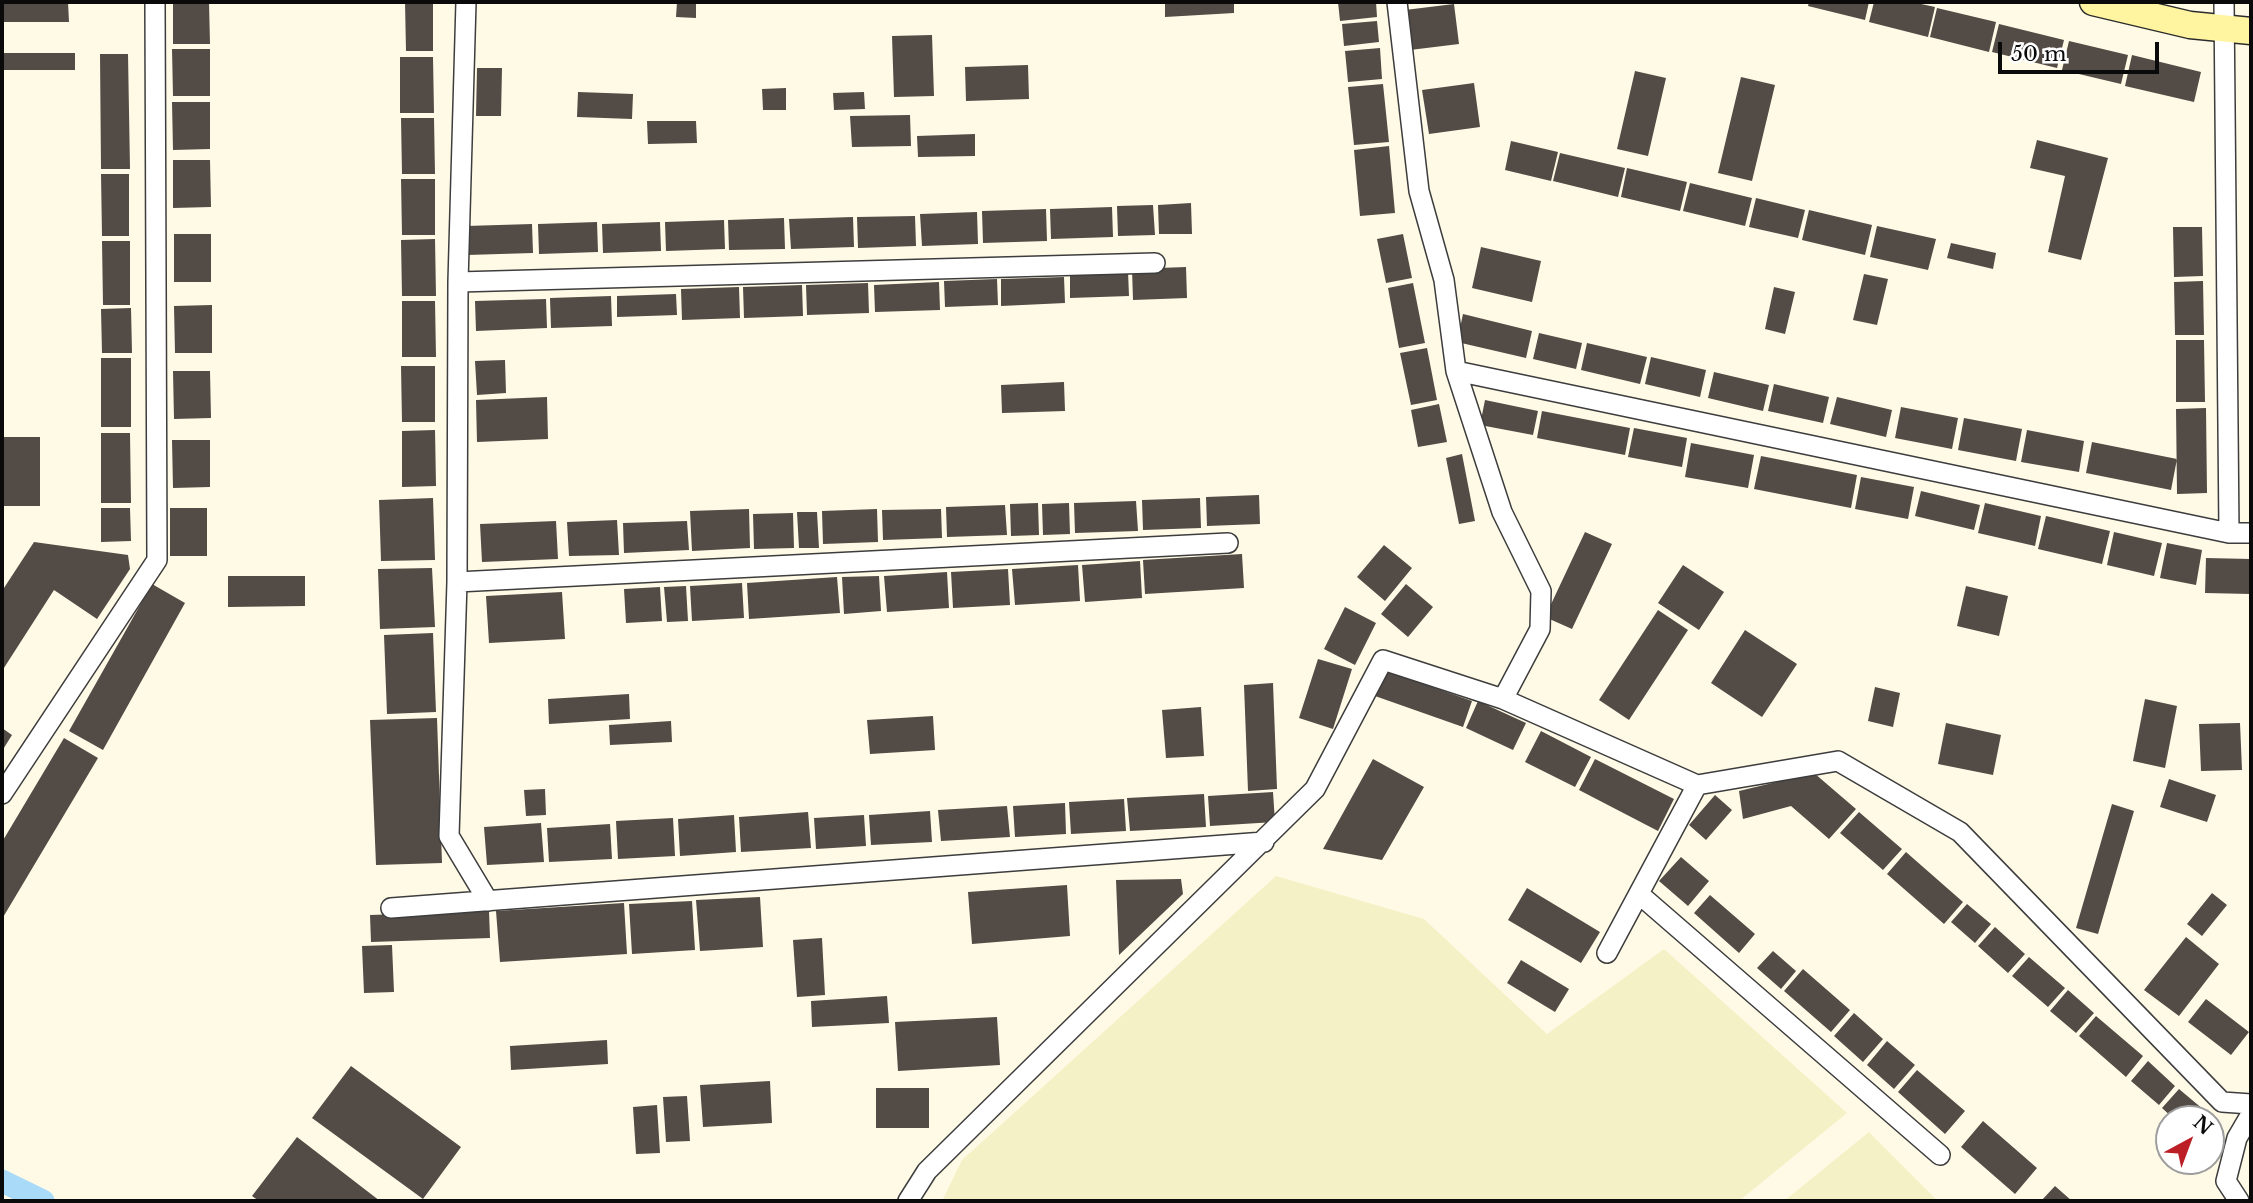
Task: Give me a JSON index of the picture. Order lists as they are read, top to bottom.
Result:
{
  "scale_bar": "50 m",
  "north": "top right"
}
